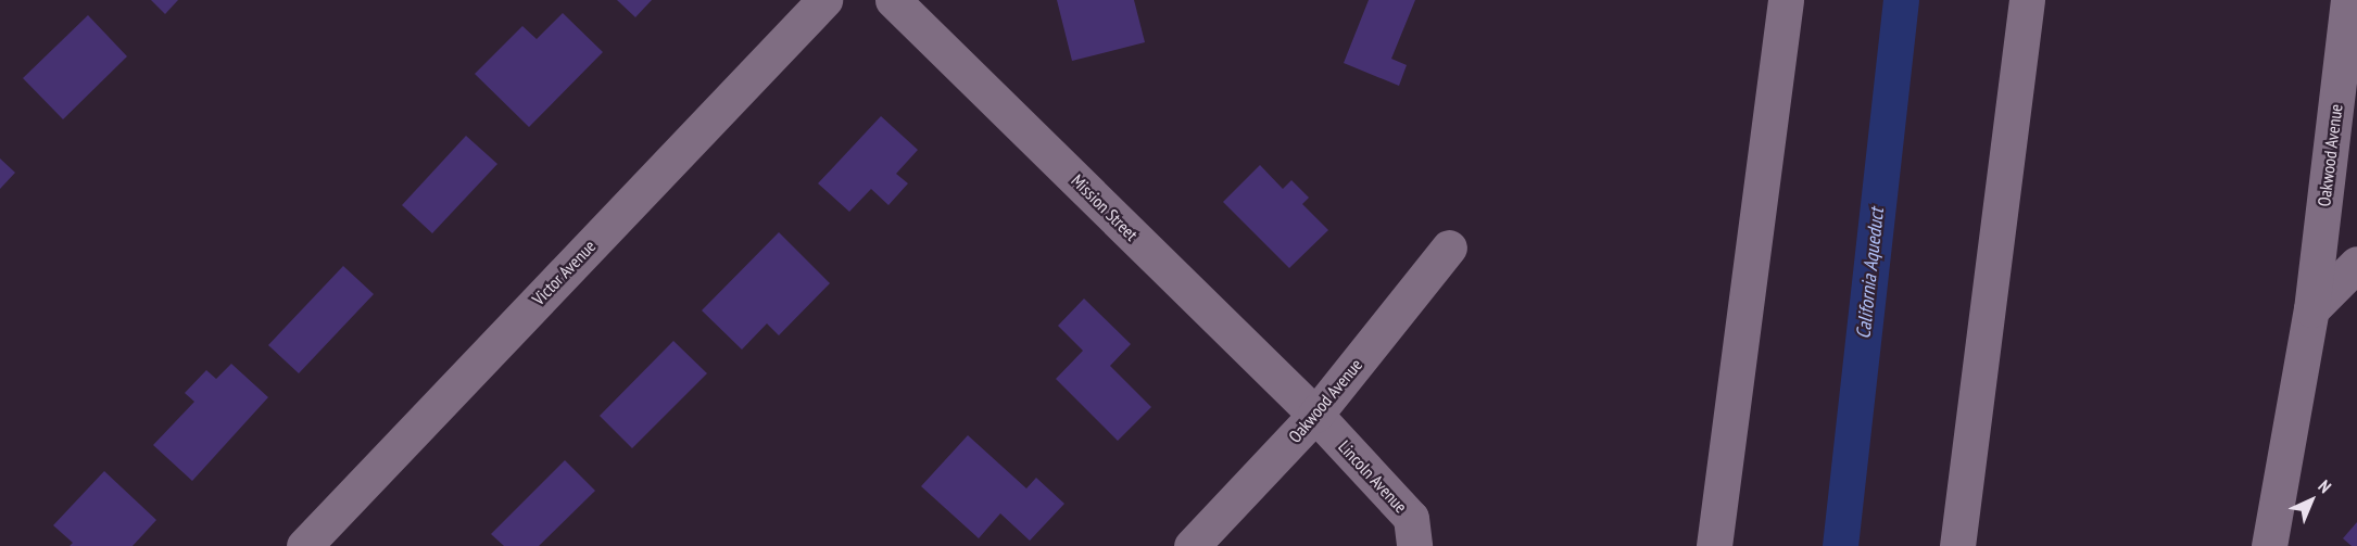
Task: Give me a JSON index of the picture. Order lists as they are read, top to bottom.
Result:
{
  "streets": {
    "street": [
      "Oakwood Avenue",
      "Mission Street",
      "Victor Avenue",
      "Lincoln Avenue"
    ]
  },
  "crossings": [
    ["Oakwood Avenue", "Mission Street"],
    ["Oakwood Avenue", "Lincoln Avenue"],
    ["Mission Street", "Lincoln Avenue"]
  ],
  "water": ["California Aqueduct"],
  "north": "top right"
}
